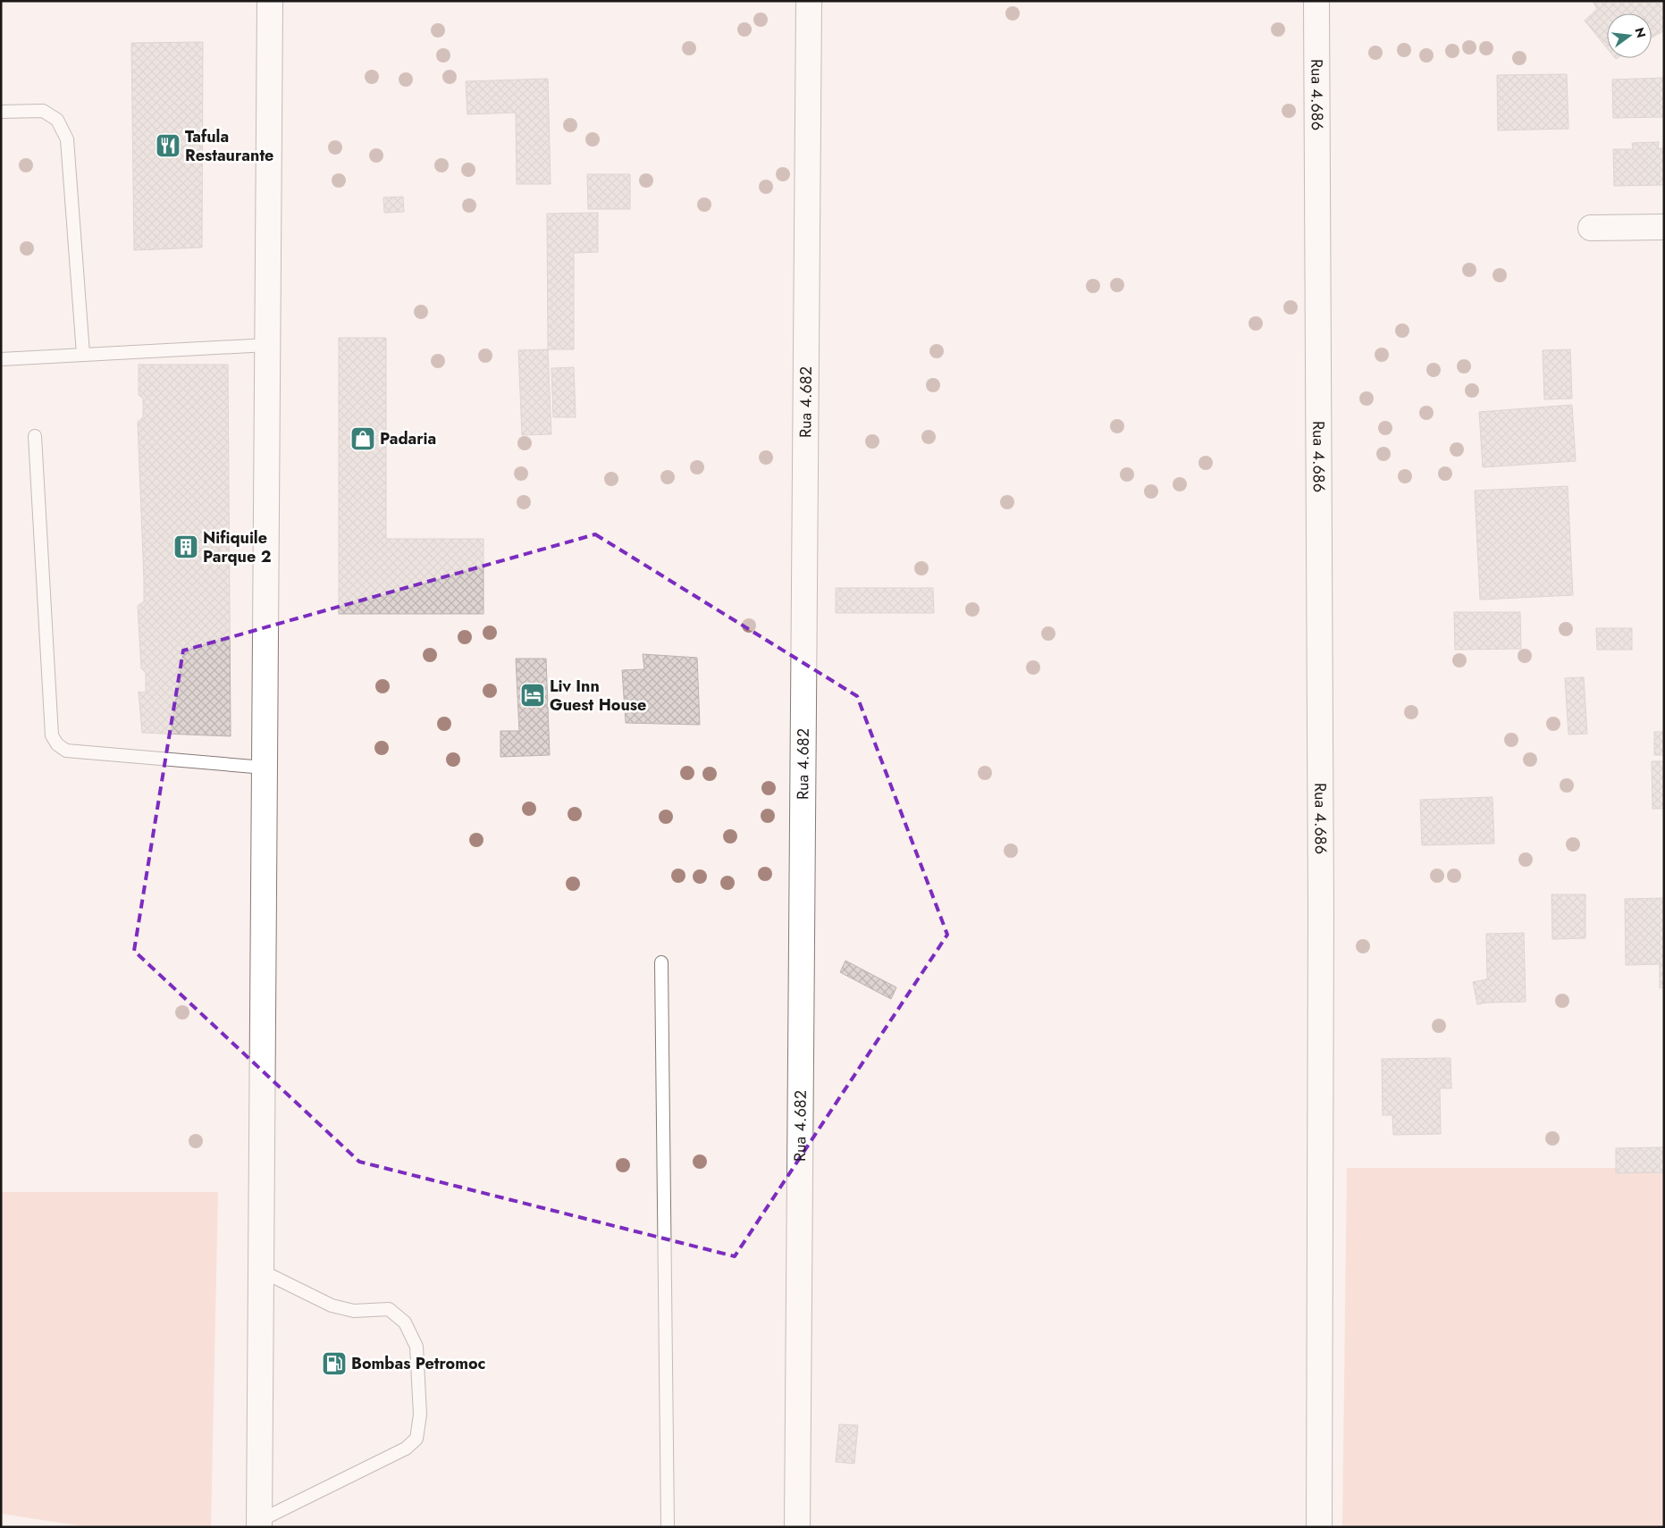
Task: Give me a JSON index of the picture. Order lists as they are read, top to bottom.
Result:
{
  "streets": {
    "street": ["Rua 4.686", "Rua 4.682"]
  },
  "places": {
    "restaurant": ["Tafula Restaurante"],
    "shop": ["Padaria"],
    "building": ["Nifiquile Parque 2"],
    "hotel": ["Liv Inn Guest House"],
    "fuel station": ["Bombas Petromoc"]
  },
  "north": "right"
}
